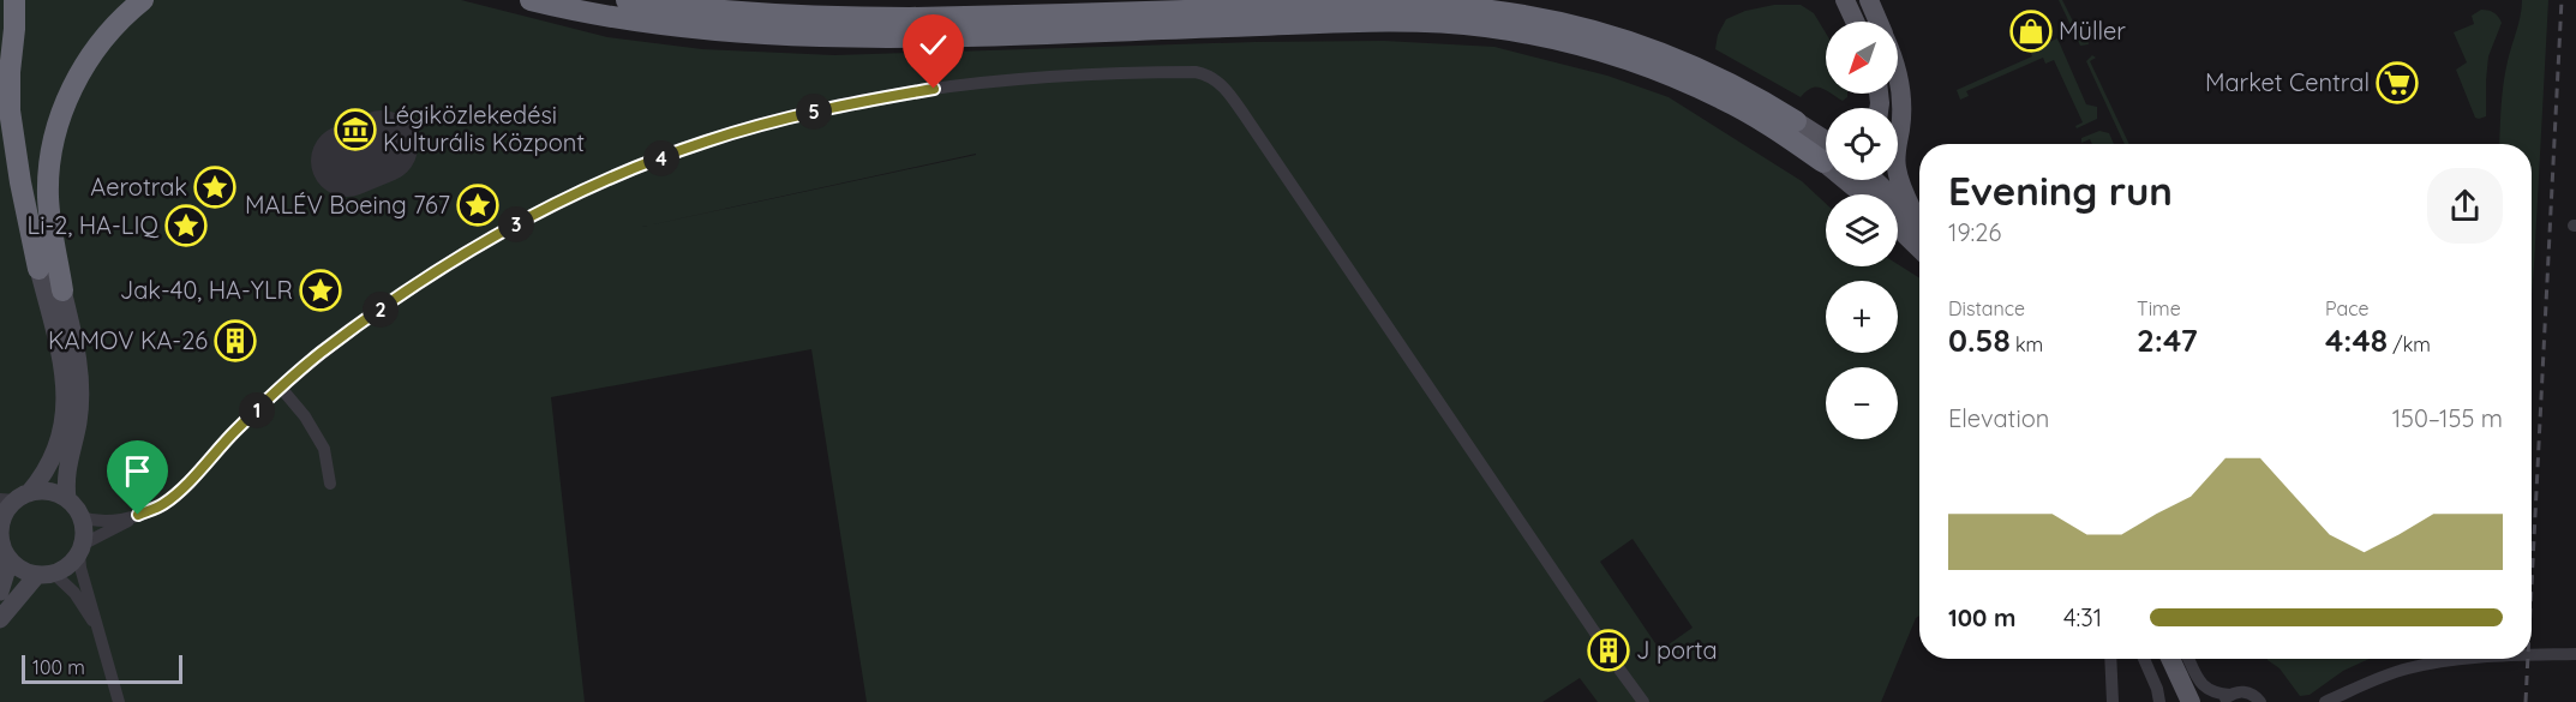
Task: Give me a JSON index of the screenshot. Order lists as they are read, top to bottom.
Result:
{
  "places": {
    "shop": ["Müller"],
    "supermarket": ["Market Central"],
    "museum": ["Légiközlekedési Kulturális Központ"],
    "place": [
      "Aerotrak",
      "MALÉV Boeing 767",
      "Li-2, HA-LIQ",
      "Jak-40, HA-YLR"
    ],
    "building": ["KAMOV KA-26", "J porta"]
  },
  "scale_bar": "100 m",
  "north": "bottom left",
  "page": {
    "map_buttons": ["+", "−"],
    "pins": [
      "5",
      "4",
      "3",
      "2",
      "1"
    ],
    "heading": ["Evening run", "19:26"],
    "stats": [
      ["Distance", "0.58 km"],
      ["Time", "2:47"],
      ["Pace", "4:48 /km"]
    ],
    "chart": ["Elevation", "150–155 m"],
    "list": [
      {
        "name": "100 m",
        "note": "4:31"
      }
    ],
    "scale": "100 m"
  }
}
